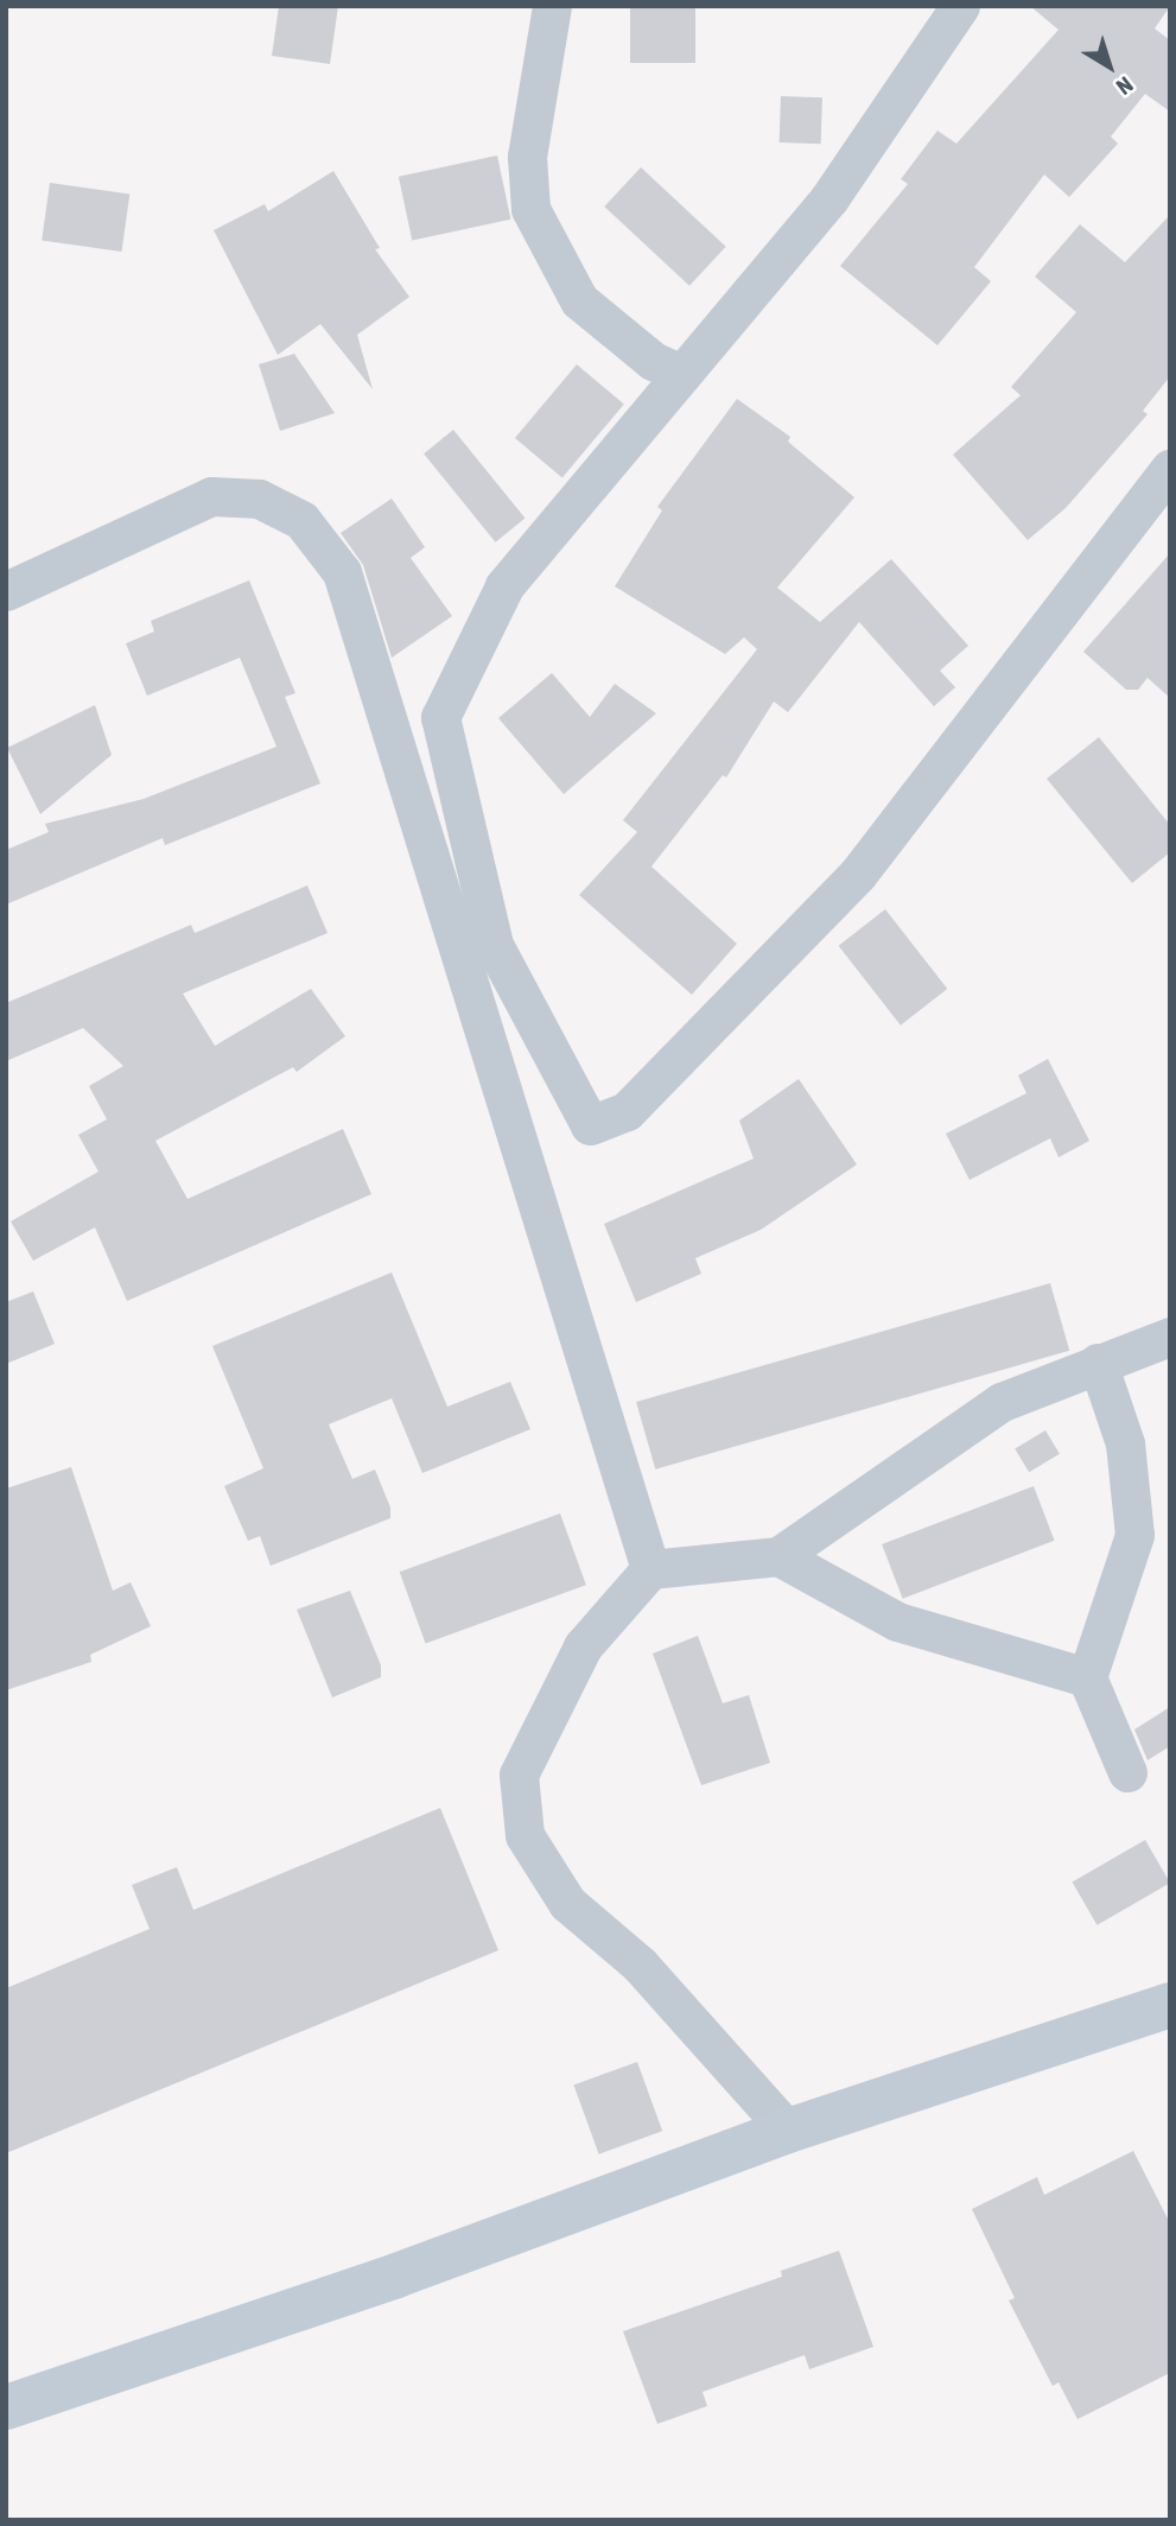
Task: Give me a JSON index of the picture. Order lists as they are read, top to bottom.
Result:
{
  "north": "bottom right"
}
